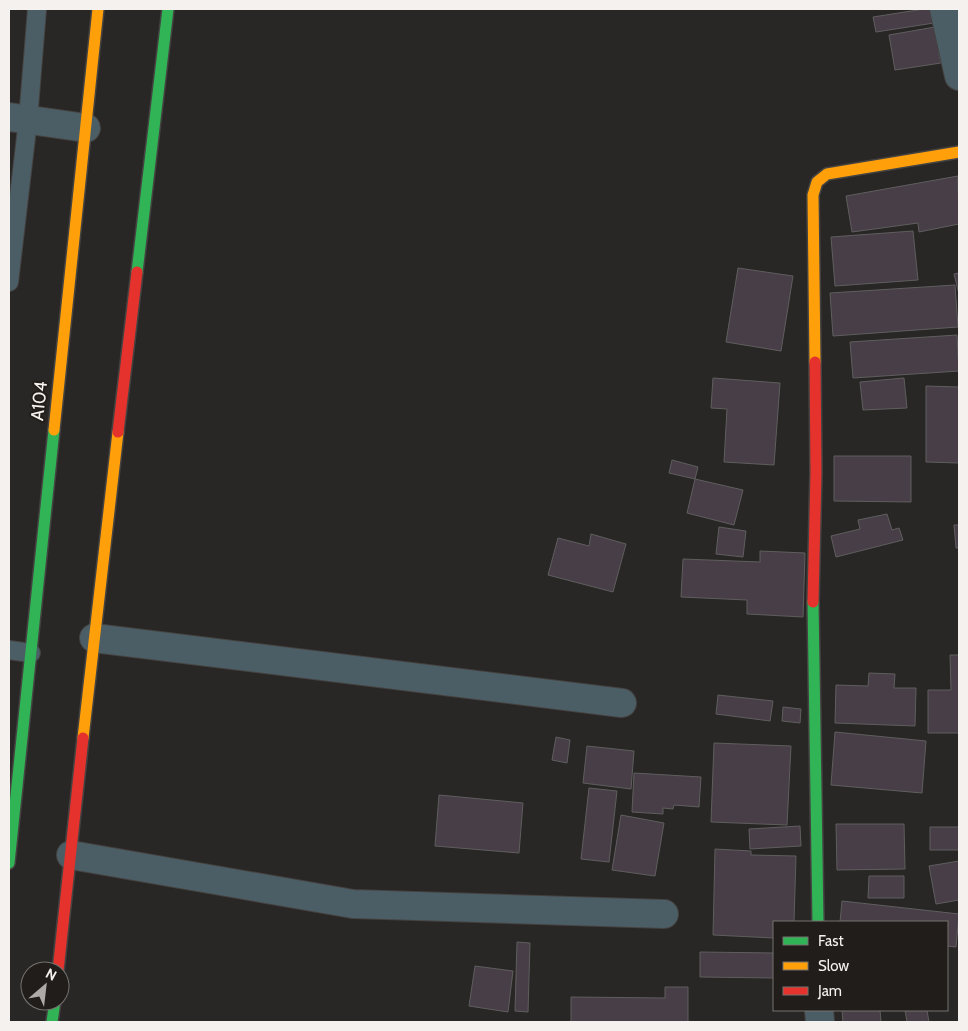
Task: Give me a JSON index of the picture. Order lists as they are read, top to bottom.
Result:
{
  "streets": {
    "main road": ["A104"]
  },
  "legend": ["Fast", "Slow", "Jam"],
  "north": "top right"
}
